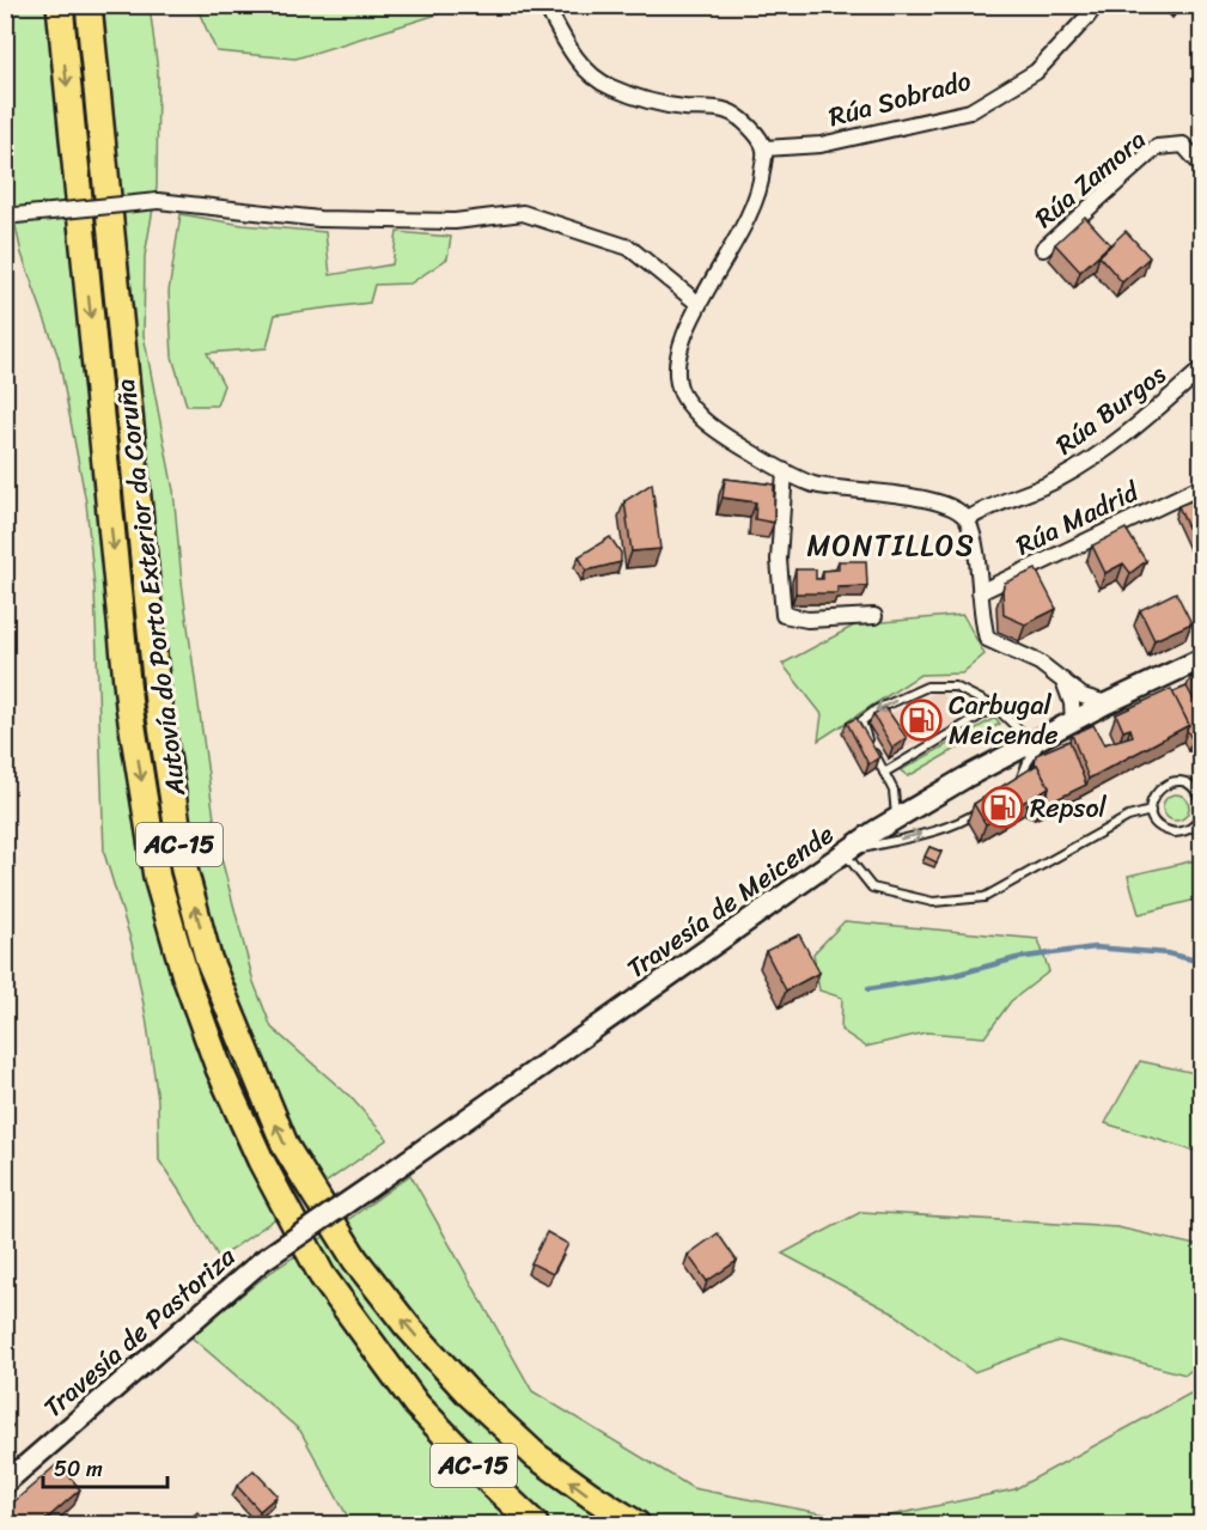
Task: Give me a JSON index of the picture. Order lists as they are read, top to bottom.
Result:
{
  "streets": {
    "highway": ["Autovía do Porto Exterior da Coruña", "AC-15"],
    "main road": ["Travesía de Meicende", "Travesía de Pastoriza"],
    "street": [
      "Rúa Sobrado",
      "Rúa Zamora",
      "Rúa Burgos",
      "Rúa Madrid"
    ]
  },
  "crossings": [
    ["Travesía de Meicende", "Travesía de Pastoriza"]
  ],
  "districts": ["MONTILLOS"],
  "places": {
    "fuel station": ["Carbugal Meicende", "Repsol"]
  },
  "scale_bar": "50 m"
}
